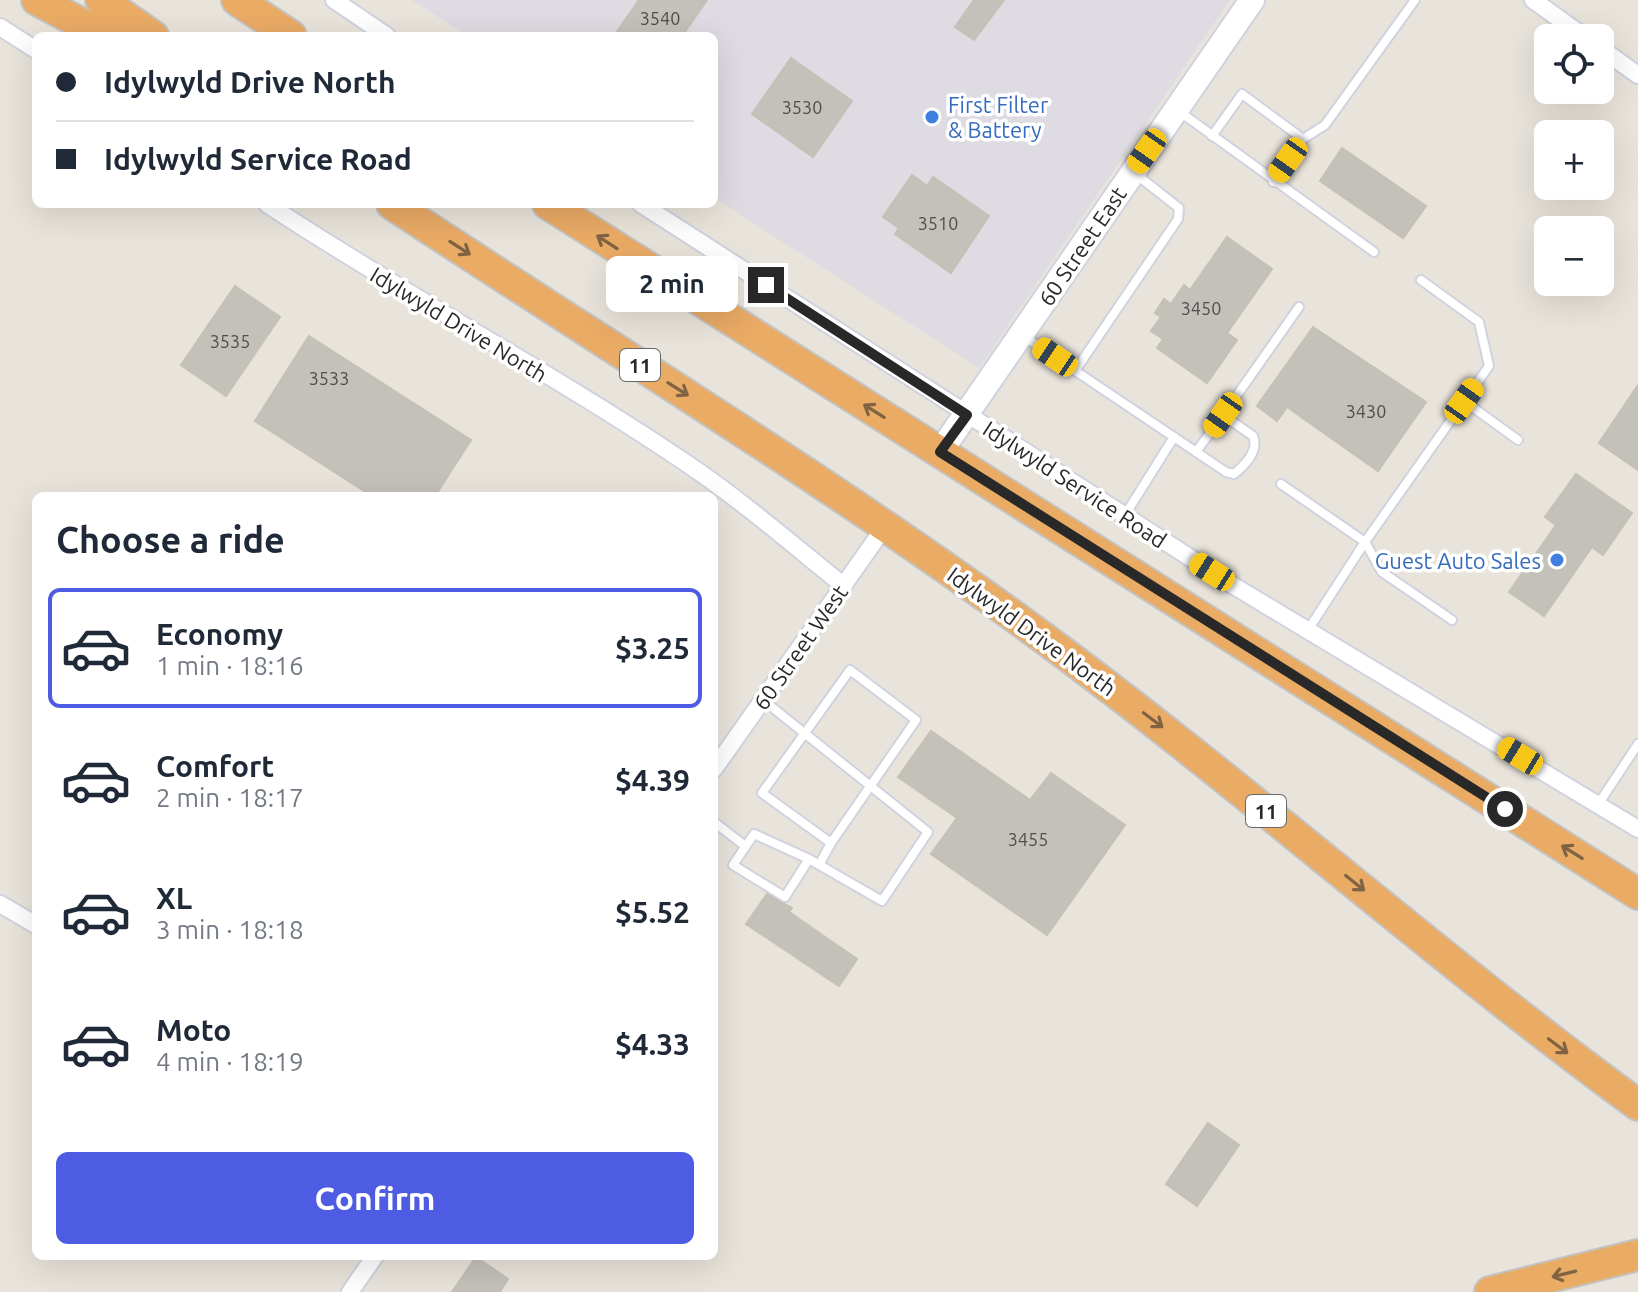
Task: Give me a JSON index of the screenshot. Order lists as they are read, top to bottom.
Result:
{
  "streets": {
    "highway": ["Idylwyld Drive North", "11"],
    "street": ["60 Street East", "Idylwyld Service Road", "60 Street West"]
  },
  "crossings": [
    ["60 Street East", "Idylwyld Service Road"],
    ["Idylwyld Drive North", "60 Street West"]
  ],
  "places": ["First Filter & Battery", "Guest Auto Sales"],
  "house_numbers": [
    "3540",
    "3530",
    "3510",
    "3450",
    "3535",
    "3533",
    "3430",
    "3455"
  ],
  "page": {
    "map_buttons": ["+", "−"],
    "banner": ["Idylwyld Drive North", "Idylwyld Service Road"],
    "bubble": "2 min",
    "heading": "Choose a ride",
    "list": [
      {
        "name": "Economy",
        "note": "1 min · 18:16",
        "value": "$3.25"
      },
      {
        "name": "Comfort",
        "note": "2 min · 18:17",
        "value": "$4.39"
      },
      {
        "name": "XL",
        "note": "3 min · 18:18",
        "value": "$5.52"
      },
      {
        "name": "Moto",
        "note": "4 min · 18:19",
        "value": "$4.33"
      }
    ],
    "buttons": "Confirm"
  }
}
